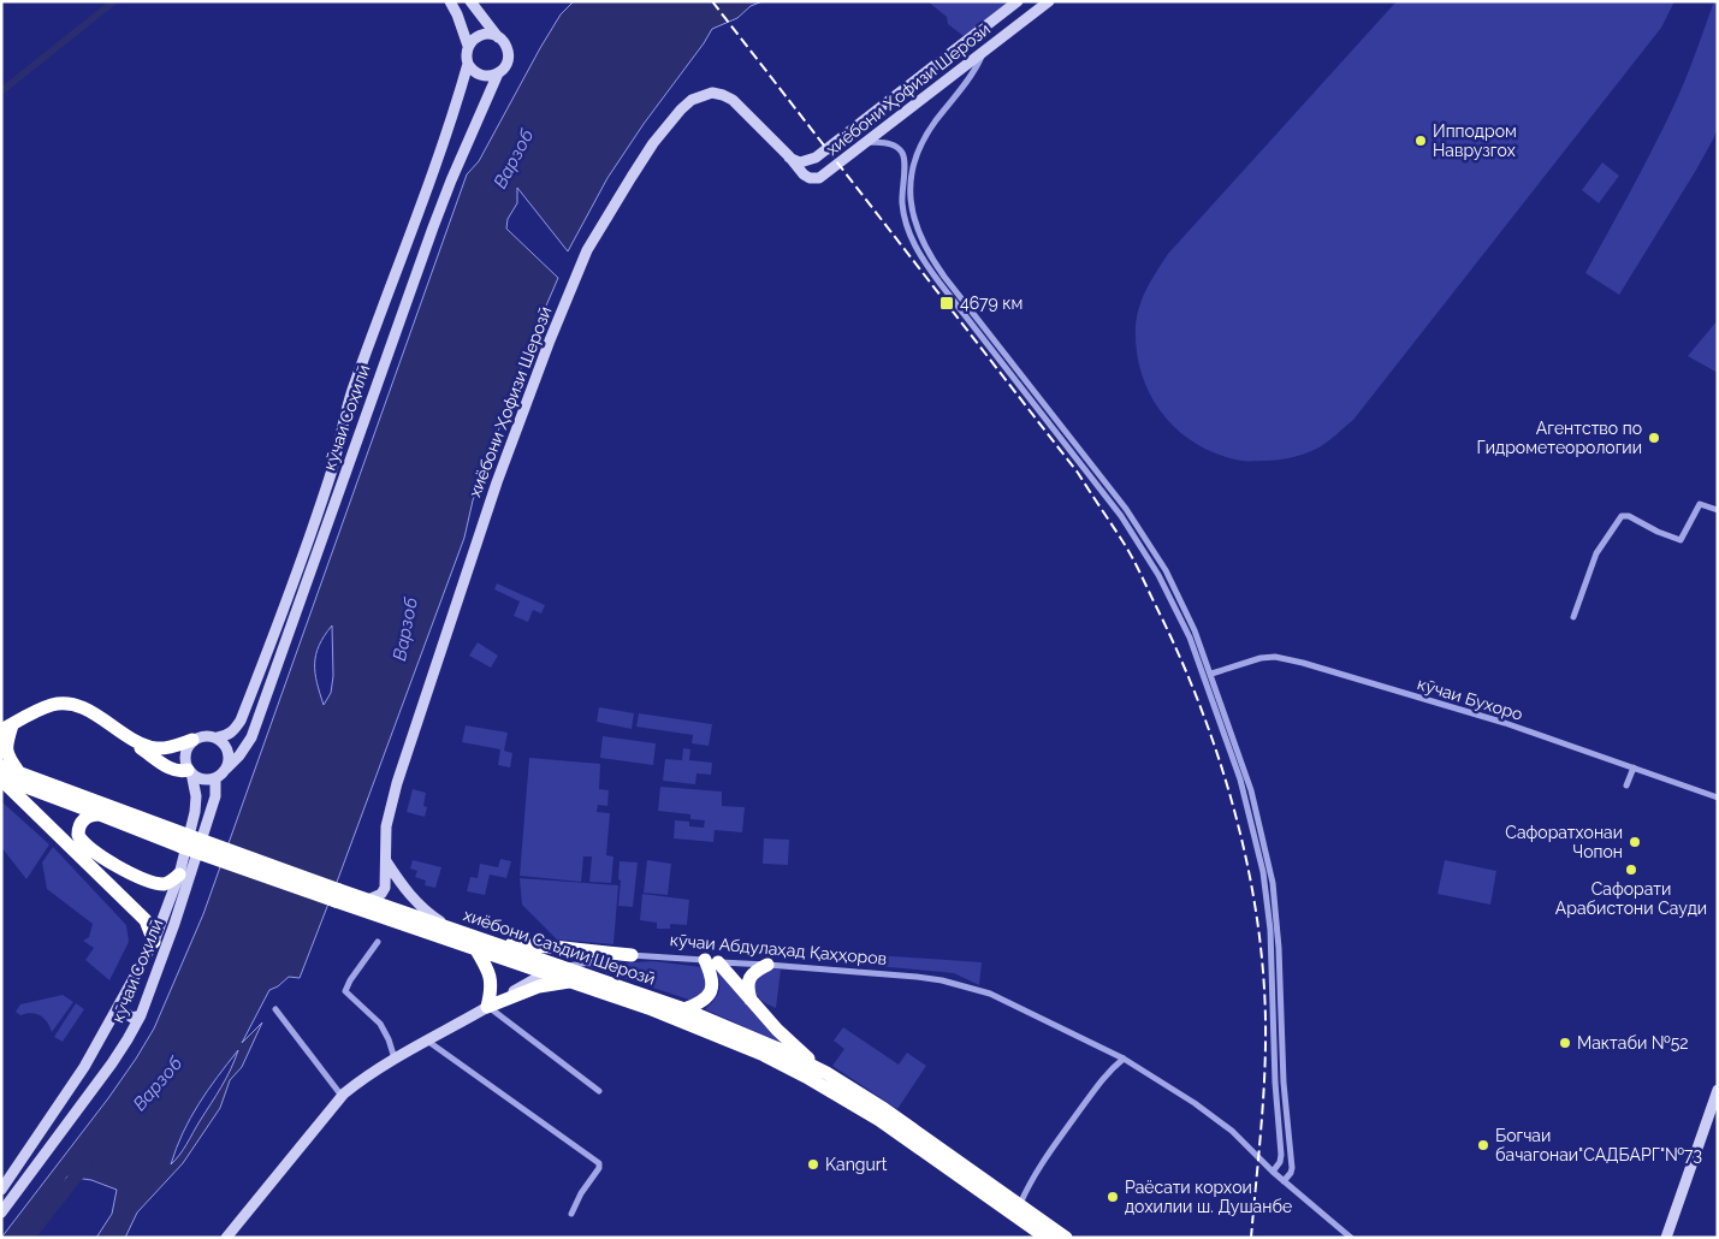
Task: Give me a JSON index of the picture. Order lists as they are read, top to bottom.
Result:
{
  "streets": {
    "highway": ["хиёбони Саъдии Шерозӣ"],
    "main road": ["хиёбони Ҳофизи Шерозӣ", "кӯчаи Соҳилӣ", "кӯчаи Абдулаҳад Қаҳҳоров"],
    "street": ["кӯчаи Бухоро"]
  },
  "crossings": [
    ["хиёбони Ҳофизи Шерозӣ", "хиёбони Саъдии Шерозӣ"],
    ["хиёбони Саъдии Шерозӣ", "кӯчаи Абдулаҳад Қаҳҳоров"]
  ],
  "water": ["Варзоб"],
  "places": {
    "other": [
      "Ипподром Наврузгох",
      "Агентство по Гидрометеорологии",
      "Сафоратхонаи Чопон",
      "Сафорати Арабистони Сауди",
      "Мактаби №52",
      "Богчаи бачагонаи\"САДБАРГ\"№73",
      "Kangurt",
      "Раёсати корхои дохилии ш. Душанбе"
    ],
    "transit": ["4679 км"]
  }
}
